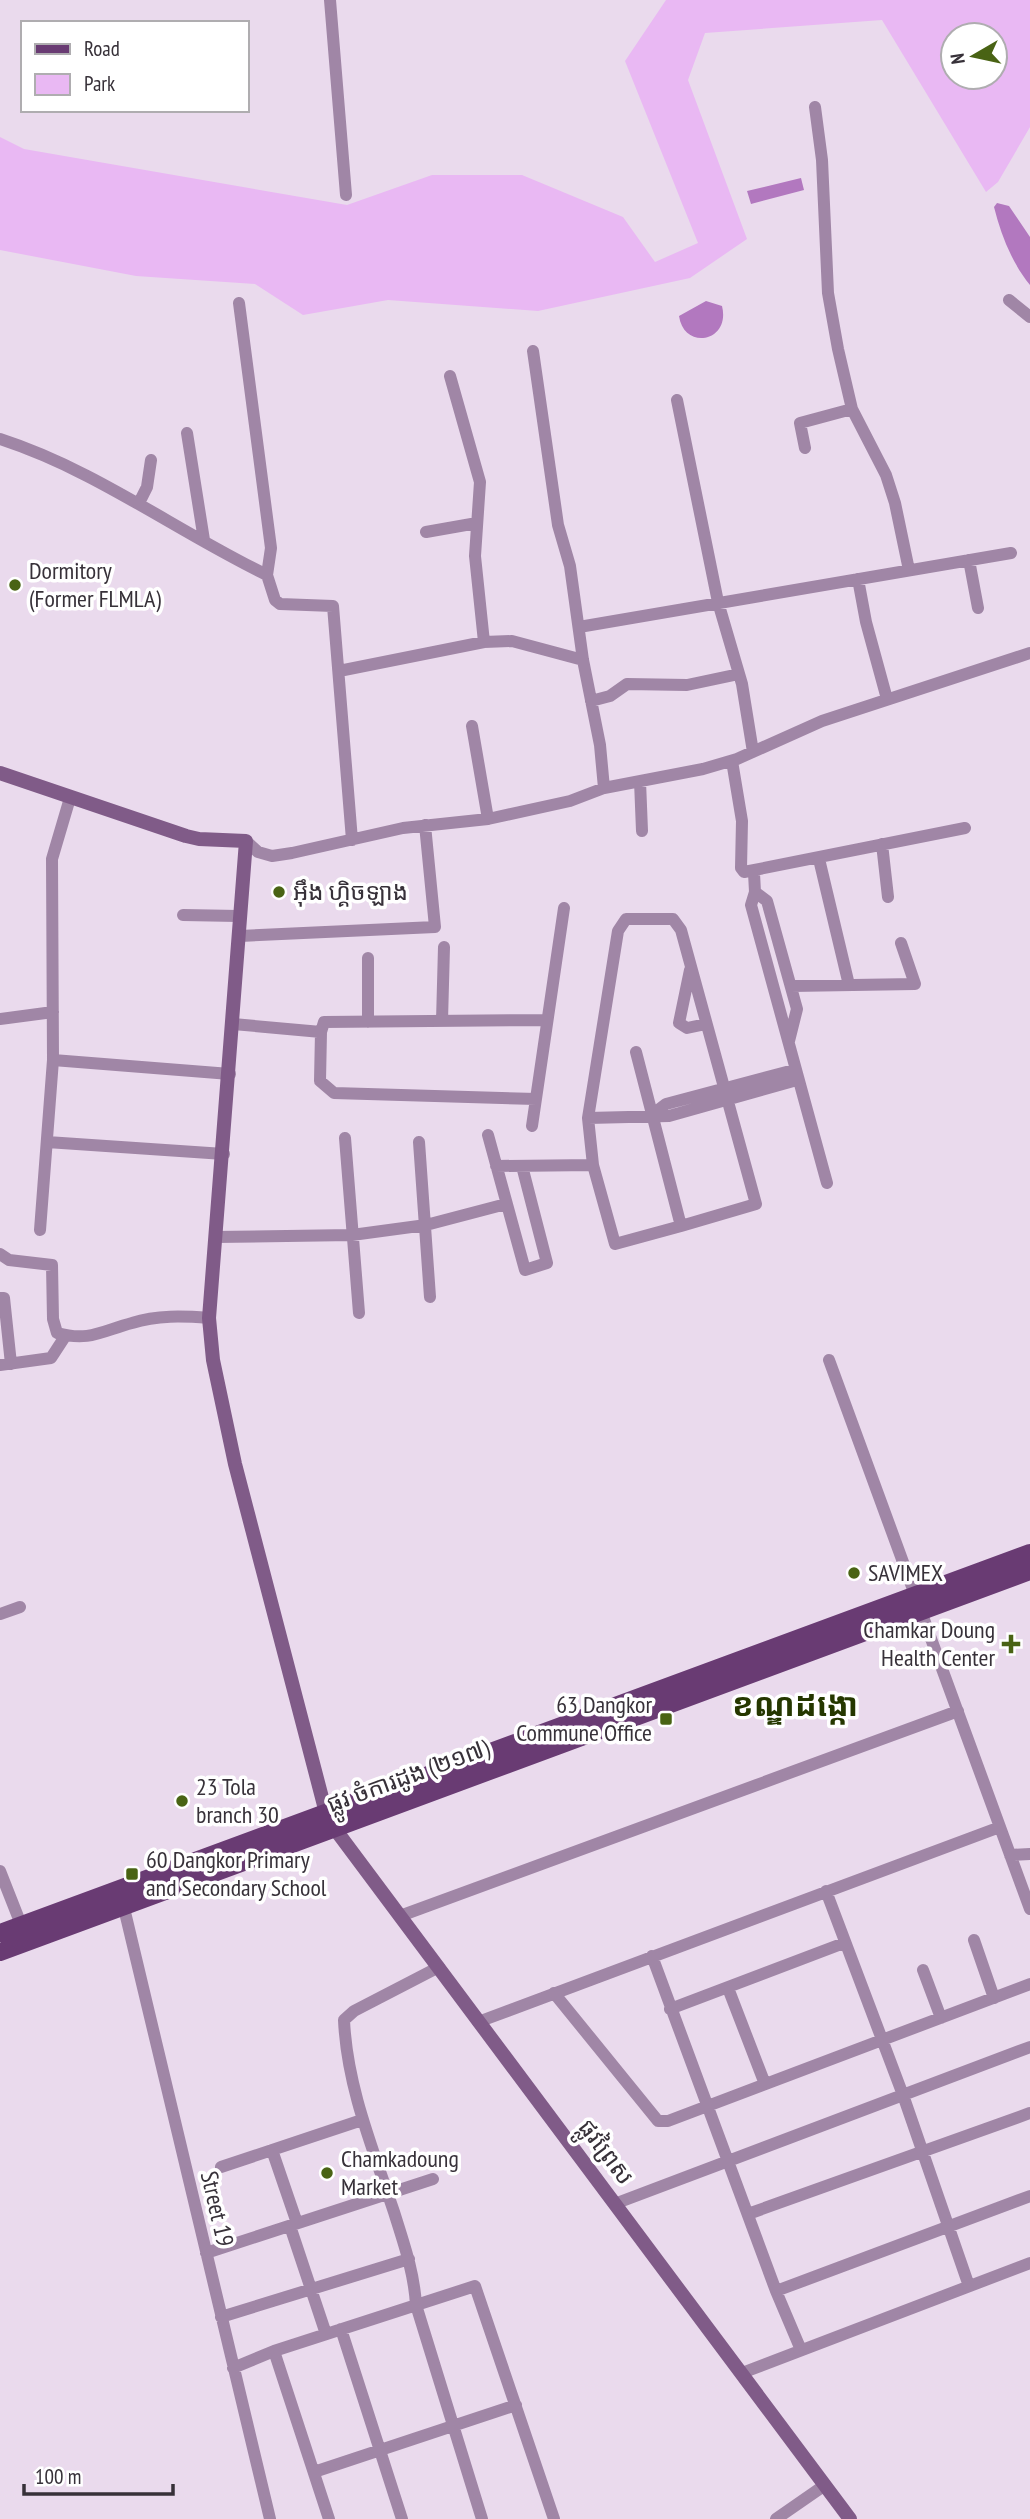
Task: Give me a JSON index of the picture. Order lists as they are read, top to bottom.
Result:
{
  "streets": {
    "main road": ["ផ្លូវ ចំការដូង (២១៧)"],
    "street": ["ផ្លូវព្រៃស", "Street 19"]
  },
  "crossings": [
    ["ផ្លូវ ចំការដូង (២១៧)", "ផ្លូវព្រៃស"],
    ["ផ្លូវ ចំការដូង (២១៧)", "Street 19"]
  ],
  "districts": ["ខណ្ឌដង្កោ"],
  "places": {
    "other": [
      "Dormitory (Former FLMLA)",
      "អ៊ឹង ហ្គិចឡាង",
      "SAVIMEX",
      "23 Tola branch 30",
      "Chamkadoung Market"
    ],
    "health": ["Chamkar Doung Health Center"],
    "transit": ["63 Dangkor Commune Office", "60 Dangkor Primary and Secondary School"]
  },
  "legend": ["Road", "Park"],
  "scale_bar": "100 m",
  "north": "left"
}
